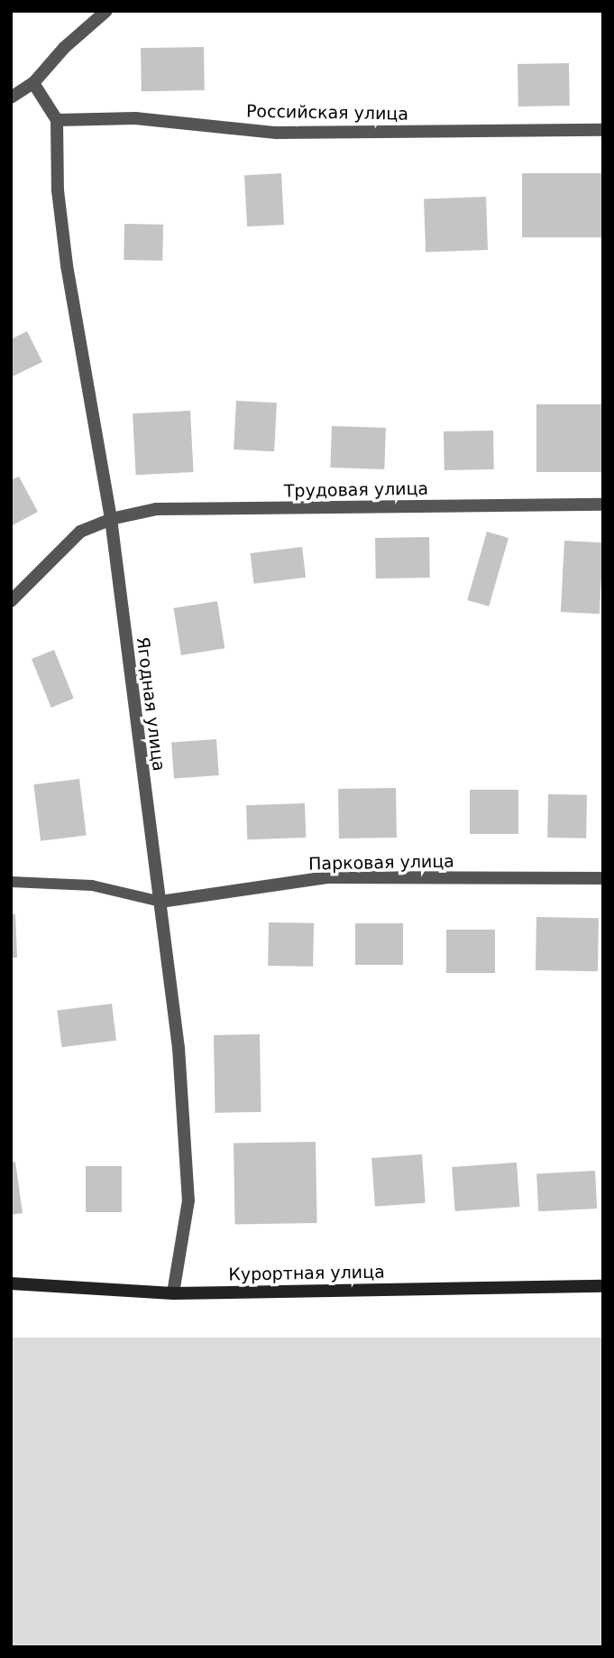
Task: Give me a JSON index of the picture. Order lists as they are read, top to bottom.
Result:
{
  "streets": {
    "street": [
      "Российская улица",
      "Трудовая улица",
      "Ягодная улица",
      "Парковая улица",
      "Курортная улица"
    ]
  },
  "crossings": [
    ["Российская улица", "Ягодная улица"],
    ["Трудовая улица", "Ягодная улица"],
    ["Ягодная улица", "Парковая улица"],
    ["Ягодная улица", "Курортная улица"]
  ]
}
